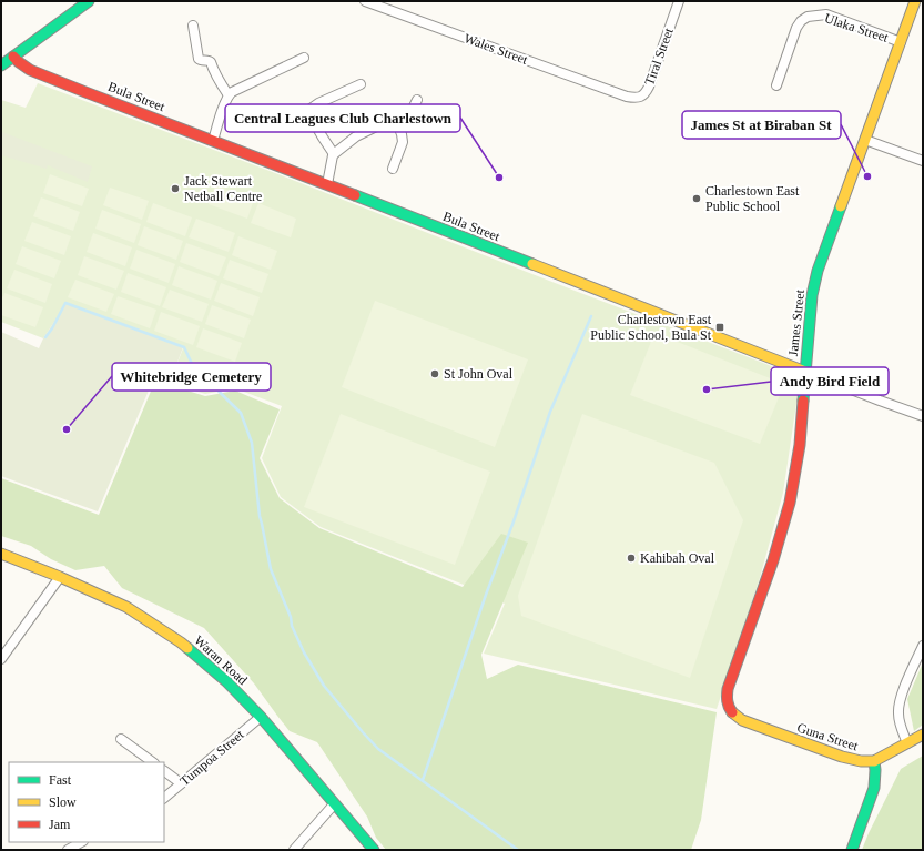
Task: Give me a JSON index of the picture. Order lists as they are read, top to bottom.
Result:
{
  "streets": {
    "street": [
      "Ulaka Street",
      "Wales Street",
      "Tiral Street",
      "Bula Street",
      "James Street",
      "Waran Road",
      "Guna Street",
      "Tumpoa Street"
    ]
  },
  "crossings": [
    ["Ulaka Street", "James Street"],
    ["Wales Street", "Tiral Street"],
    ["Bula Street", "James Street"],
    ["James Street", "Guna Street"],
    ["Waran Road", "Tumpoa Street"]
  ],
  "places": {
    "other": [
      "James St at Biraban St",
      "Central Leagues Club Charlestown",
      "Jack Stewart Netball Centre",
      "Charlestown East Public School",
      "St John Oval",
      "Andy Bird Field",
      "Whitebridge Cemetery",
      "Kahibah Oval"
    ],
    "transit": ["Charlestown East Public School, Bula St"]
  },
  "legend": ["Fast", "Slow", "Jam"]
}
